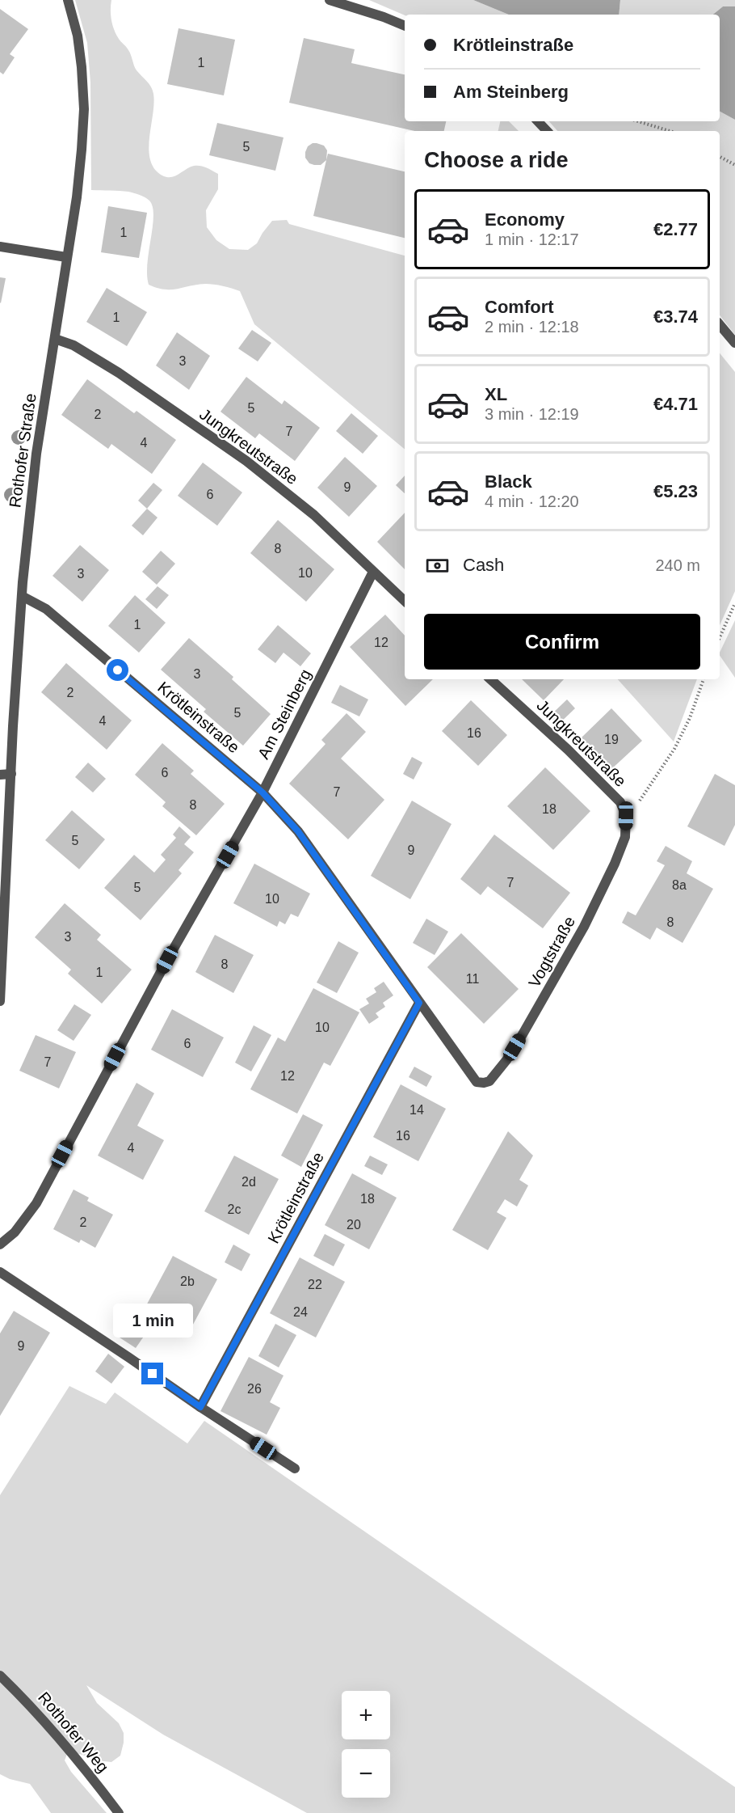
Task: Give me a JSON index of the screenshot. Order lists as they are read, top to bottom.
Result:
{
  "streets": {
    "street": [
      "Jungkreutstraße",
      "Rothofer Straße",
      "Am Steinberg",
      "Krötleinstraße",
      "Vogtstraße",
      "Rothofer Weg"
    ]
  },
  "crossings": [
    ["Jungkreutstraße", "Rothofer Straße"],
    ["Jungkreutstraße", "Am Steinberg"],
    ["Jungkreutstraße", "Vogtstraße"],
    ["Rothofer Straße", "Krötleinstraße"],
    ["Am Steinberg", "Krötleinstraße"],
    ["Krötleinstraße", "Vogtstraße"]
  ],
  "house_numbers": [
    "1",
    "5",
    "1",
    "1",
    "3",
    "5",
    "2",
    "7",
    "4",
    "9",
    "6",
    "8",
    "10",
    "3",
    "1",
    "12",
    "3",
    "2",
    "5",
    "4",
    "16",
    "19",
    "6",
    "7",
    "8",
    "18",
    "5",
    "9",
    "7",
    "8a",
    "5",
    "10",
    "8",
    "3",
    "8",
    "1",
    "11",
    "10",
    "6",
    "7",
    "12",
    "14",
    "16",
    "4",
    "2d",
    "18",
    "2c",
    "2",
    "20",
    "2b",
    "22",
    "24",
    "9",
    "26"
  ],
  "page": {
    "banner": ["Krötleinstraße", "Am Steinberg"],
    "heading": "Choose a ride",
    "list": [
      {
        "name": "Economy",
        "note": "1 min · 12:17",
        "value": "€2.77"
      },
      {
        "name": "Comfort",
        "note": "2 min · 12:18",
        "value": "€3.74"
      },
      {
        "name": "XL",
        "note": "3 min · 12:19",
        "value": "€4.71"
      },
      {
        "name": "Black",
        "note": "4 min · 12:20",
        "value": "€5.23"
      }
    ],
    "pay": ["Cash", "240 m"],
    "buttons": "Confirm",
    "bubble": "1 min",
    "map_buttons": ["+", "−"]
  }
}
